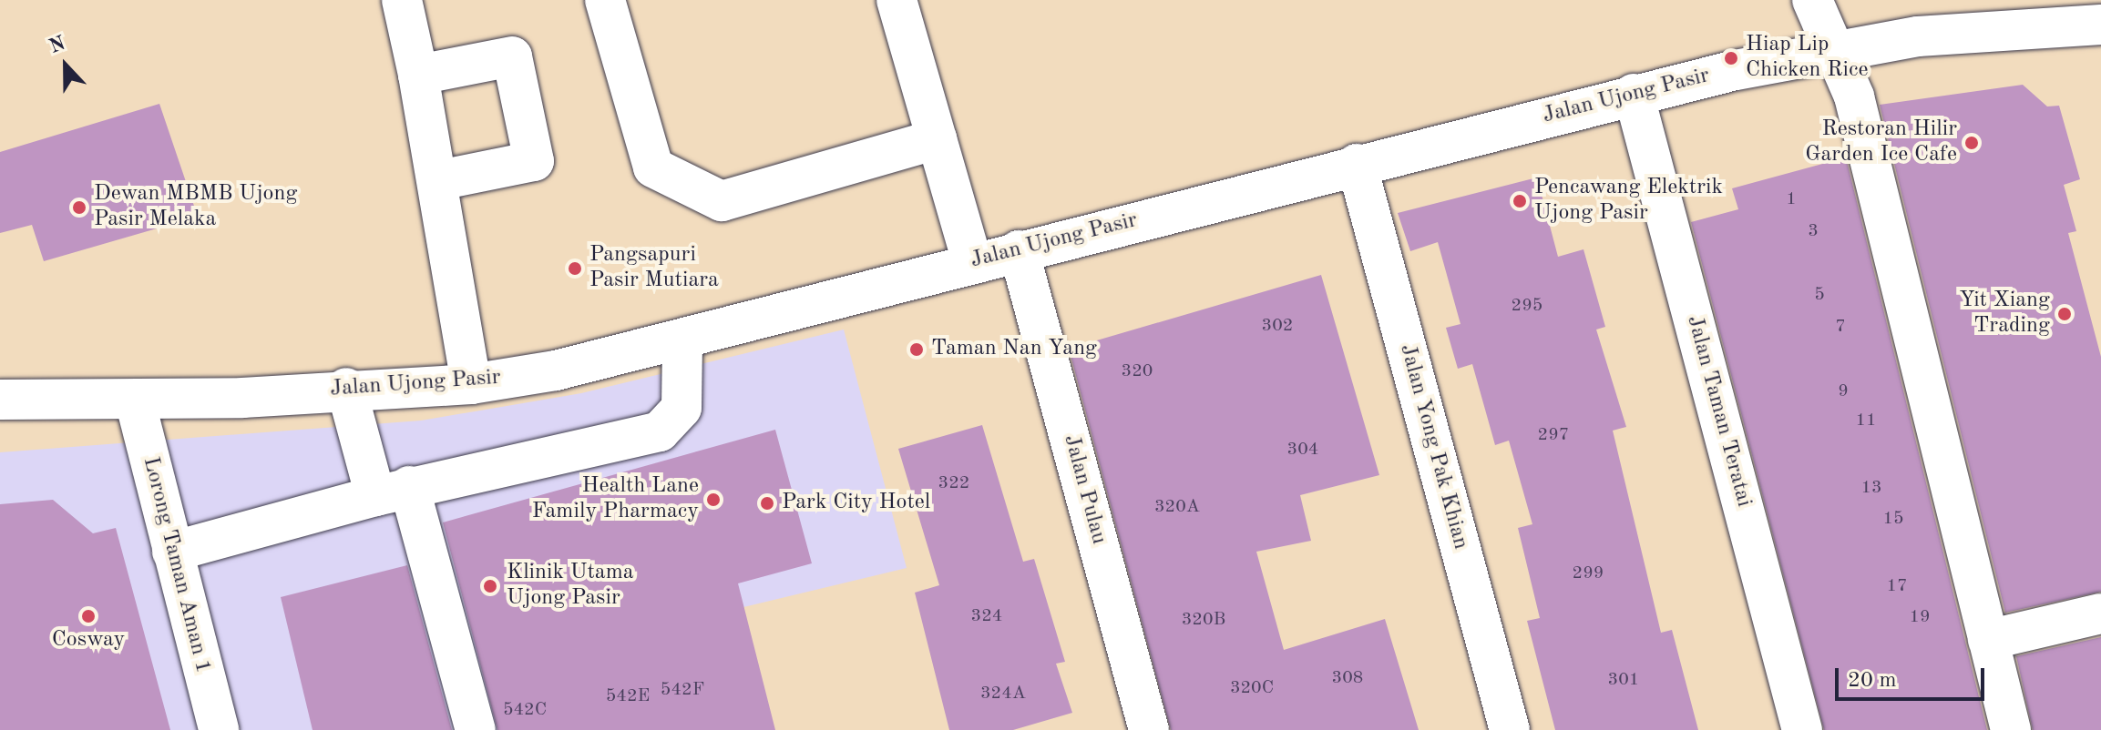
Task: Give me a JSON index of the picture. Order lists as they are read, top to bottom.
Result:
{
  "streets": {
    "street": [
      "Jalan Ujong Pasir",
      "Jalan Taman Teratai",
      "Jalan Yong Pak Khian",
      "Jalan Pulau",
      "Lorong Taman Aman 1"
    ]
  },
  "crossings": [
    ["Jalan Ujong Pasir", "Jalan Taman Teratai"],
    ["Jalan Ujong Pasir", "Jalan Yong Pak Khian"],
    ["Jalan Ujong Pasir", "Jalan Pulau"],
    ["Jalan Ujong Pasir", "Lorong Taman Aman 1"]
  ],
  "places": [
    "Hiap Lip Chicken Rice",
    "Restoran Hilir Garden Ice Cafe",
    "Pencawang Elektrik Ujong Pasir",
    "Dewan MBMB Ujong Pasir Melaka",
    "Pangsapuri Pasir Mutiara",
    "Yit Xiang Trading",
    "Taman Nan Yang",
    "Health Lane Family Pharmacy",
    "Park City Hotel",
    "Klinik Utama Ujong Pasir",
    "Cosway"
  ],
  "house_numbers": [
    "1",
    "3",
    "5",
    "295",
    "302",
    "7",
    "320",
    "9",
    "11",
    "297",
    "304",
    "322",
    "13",
    "320A",
    "15",
    "299",
    "17",
    "324",
    "19",
    "320B",
    "308",
    "301",
    "320C",
    "542F",
    "324A",
    "542E",
    "542C"
  ],
  "scale_bar": "20 m",
  "north": "top"
}
